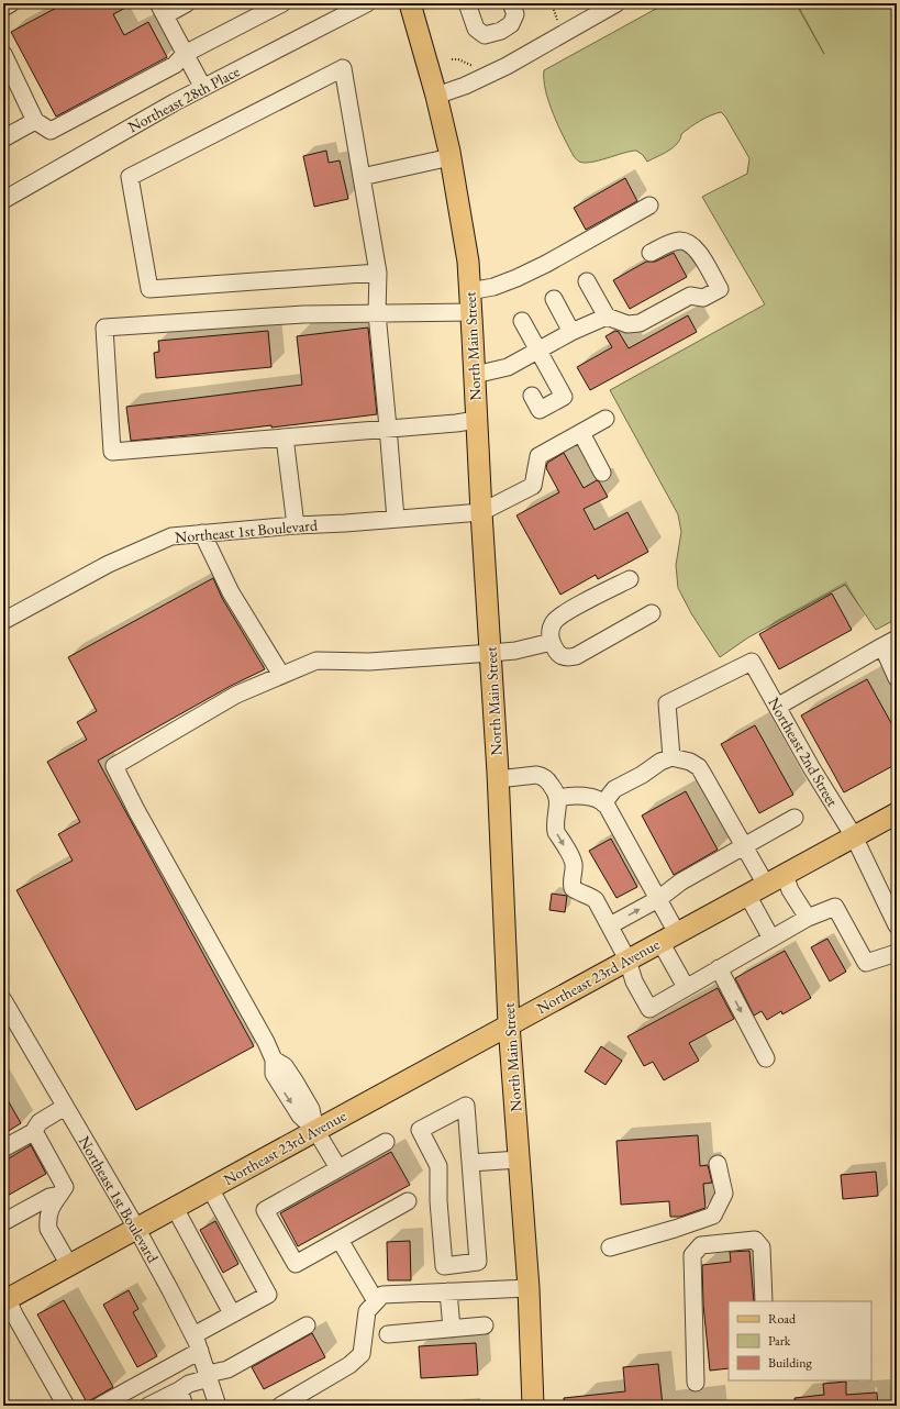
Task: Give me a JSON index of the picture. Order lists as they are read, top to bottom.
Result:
{
  "streets": {
    "main road": ["North Main Street", "Northeast 23rd Avenue"],
    "street": ["Northeast 28th Place", "Northeast 1st Boulevard", "Northeast 2nd Street"]
  },
  "crossings": [
    ["North Main Street", "Northeast 1st Boulevard"],
    ["North Main Street", "Northeast 23rd Avenue"],
    ["Northeast 1st Boulevard", "Northeast 23rd Avenue"],
    ["Northeast 2nd Street", "Northeast 23rd Avenue"]
  ],
  "legend": ["Road", "Park", "Building"]
}
